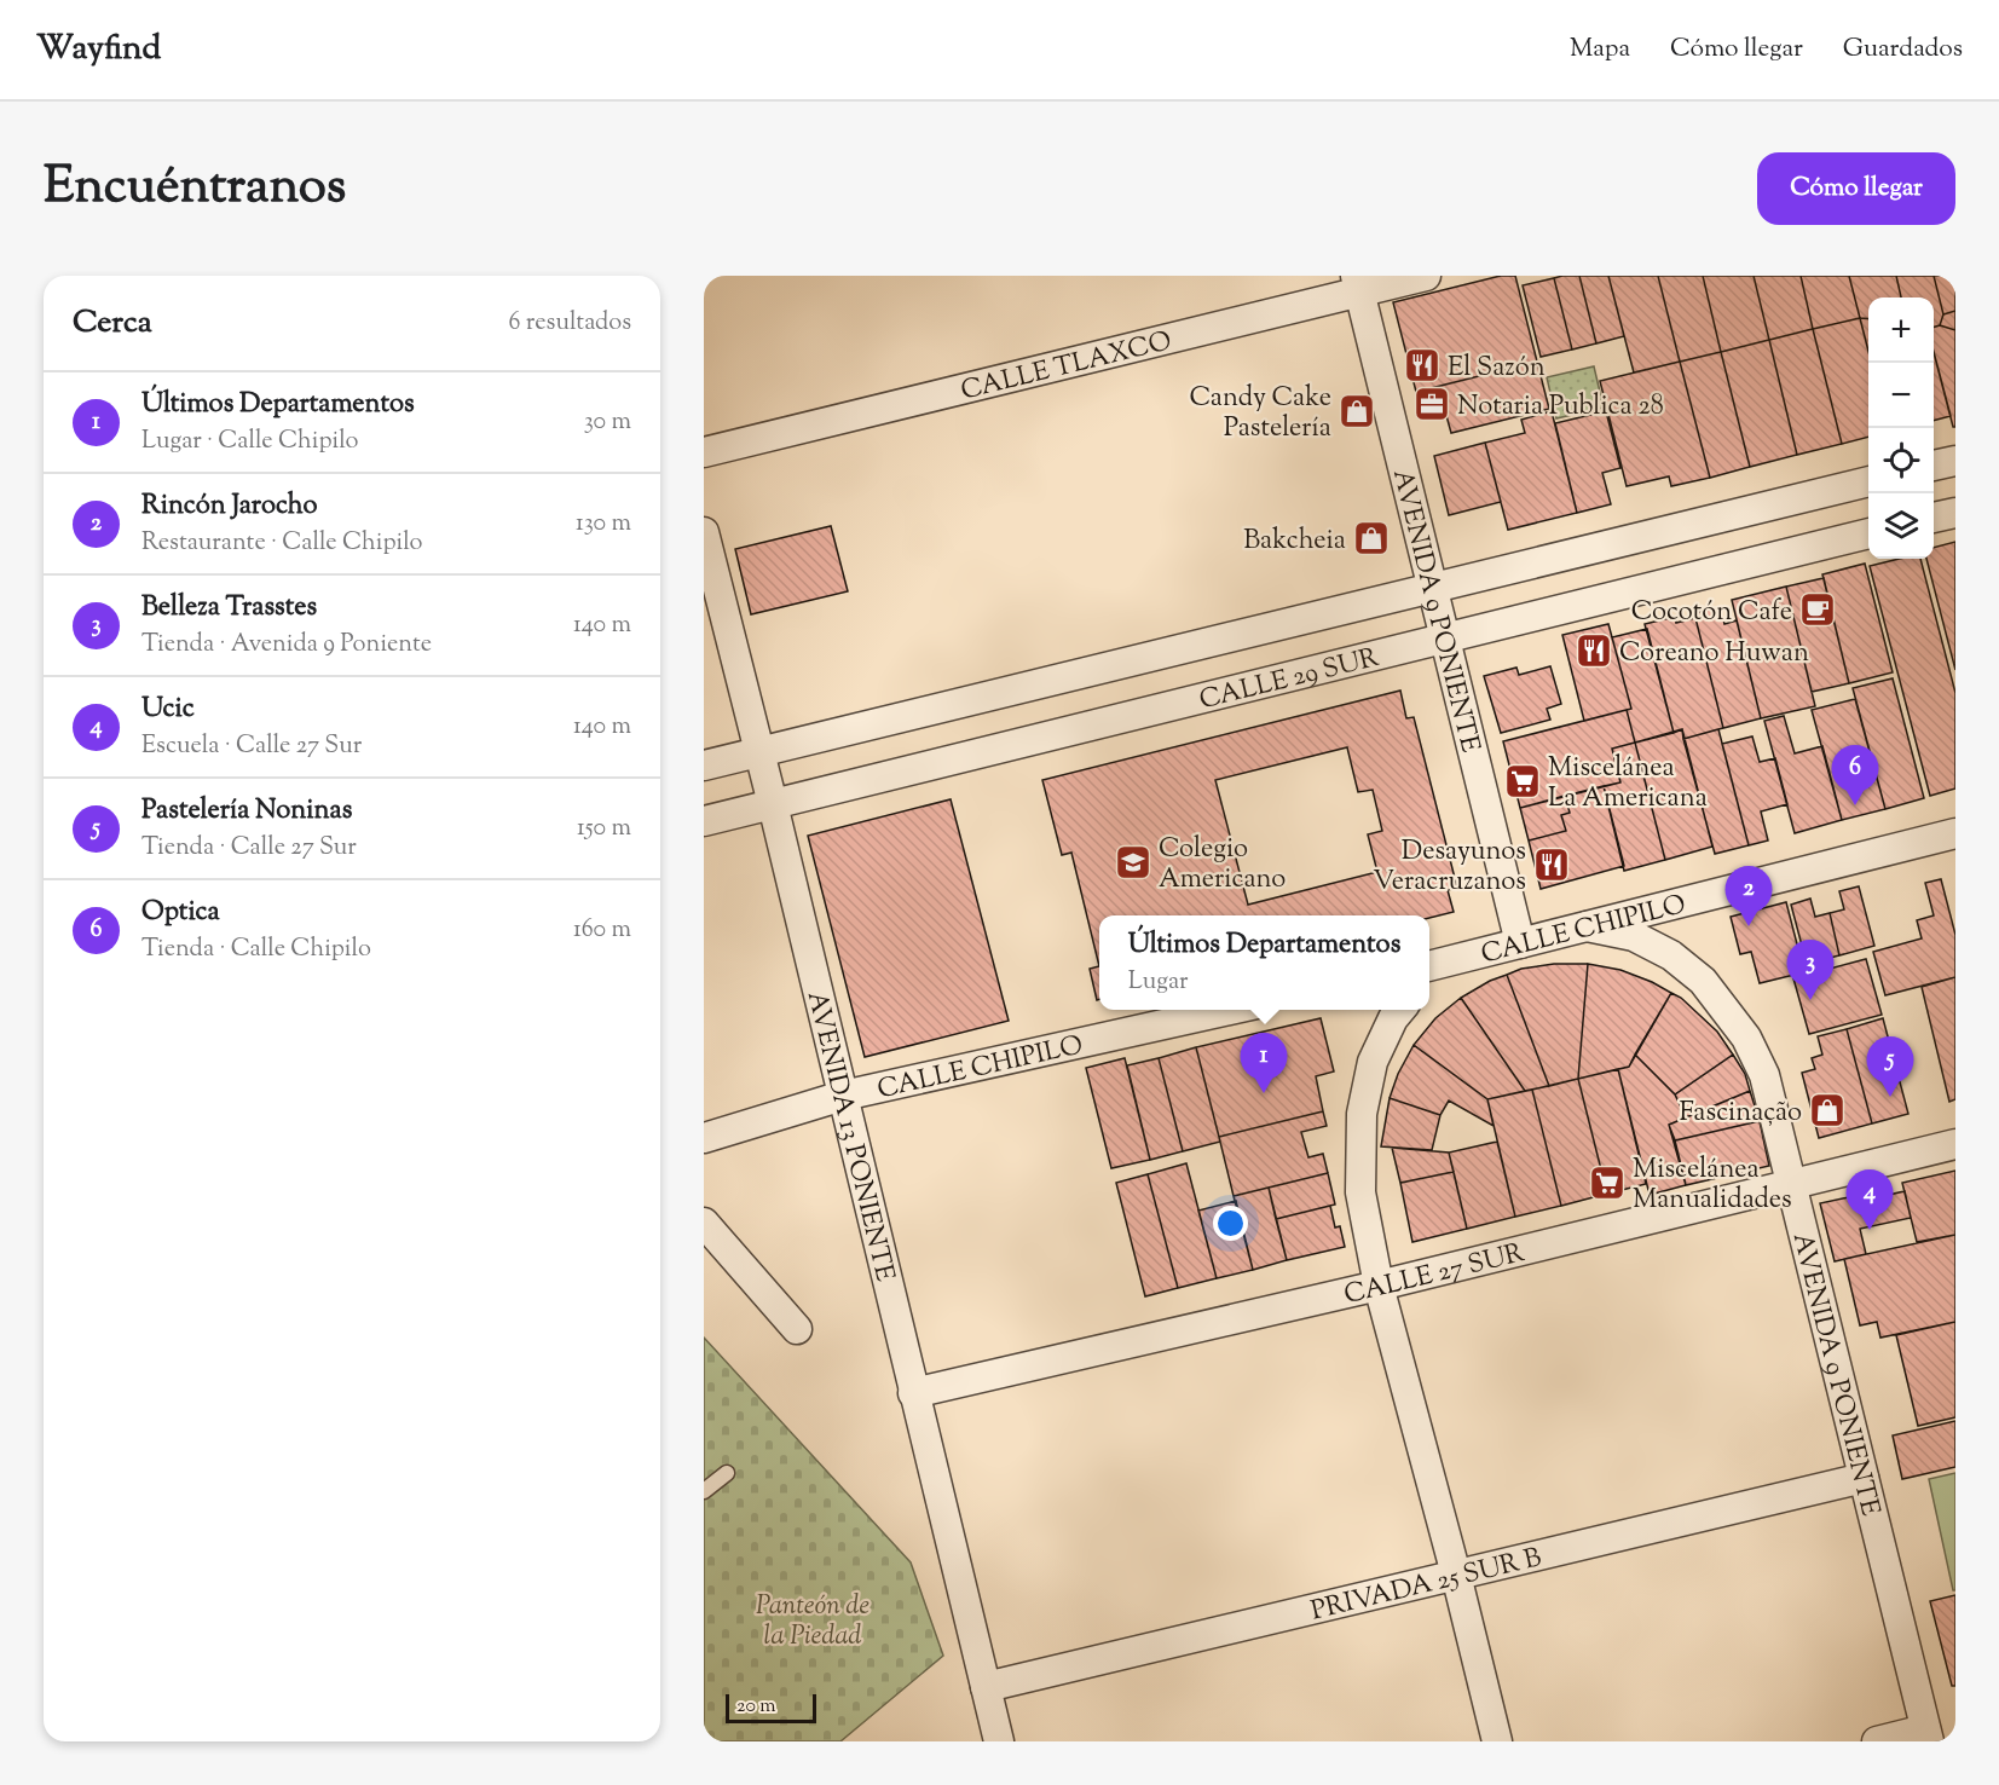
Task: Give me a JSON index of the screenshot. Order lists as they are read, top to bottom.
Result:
{
  "streets": {
    "street": [
      "CALLE TLAXCO",
      "AVENIDA 9 PONIENTE",
      "CALLE 29 SUR",
      "CALLE CHIPILO",
      "AVENIDA 13 PONIENTE",
      "CALLE 27 SUR",
      "PRIVADA 25 SUR B"
    ]
  },
  "crossings": [
    ["CALLE TLAXCO", "AVENIDA 9 PONIENTE"],
    ["AVENIDA 9 PONIENTE", "CALLE 29 SUR"],
    ["AVENIDA 9 PONIENTE", "CALLE CHIPILO"],
    ["AVENIDA 9 PONIENTE", "CALLE 27 SUR"],
    ["AVENIDA 9 PONIENTE", "PRIVADA 25 SUR B"],
    ["CALLE 29 SUR", "AVENIDA 13 PONIENTE"],
    ["CALLE CHIPILO", "AVENIDA 13 PONIENTE"],
    ["AVENIDA 13 PONIENTE", "CALLE 27 SUR"],
    ["AVENIDA 13 PONIENTE", "PRIVADA 25 SUR B"]
  ],
  "parks": ["Panteón de la Piedad"],
  "places": {
    "restaurant": ["El Sazón", "Coreano Huwan", "Desayunos Veracruzanos"],
    "office": ["Notaria Publica 28"],
    "shop": ["Candy Cake Pastelería", "Bakcheia", "Fascinação"],
    "cafe": ["Cocotón Cafe"],
    "supermarket": ["Miscelánea La Americana", "Miscelánea Manualidades"],
    "school or university": ["Colegio Americano"]
  },
  "scale_bar": "20 m",
  "page": {
    "header": "Wayfind",
    "nav": ["Mapa", "Cómo llegar", "Guardados"],
    "title": "Encuéntranos",
    "buttons": "Cómo llegar",
    "heading": ["Cerca", "6 resultados"],
    "map_buttons": ["+", "−"],
    "list": [
      {
        "mark": "1",
        "name": "Últimos Departamentos",
        "note": "Lugar · Calle Chipilo",
        "value": "30 m"
      },
      {
        "mark": "2",
        "name": "Rincón Jarocho",
        "note": "Restaurante · Calle Chipilo",
        "value": "130 m"
      },
      {
        "mark": "3",
        "name": "Belleza Trasstes",
        "note": "Tienda · Avenida 9 Poniente",
        "value": "140 m"
      },
      {
        "mark": "4",
        "name": "Ucic",
        "note": "Escuela · Calle 27 Sur",
        "value": "140 m"
      },
      {
        "mark": "5",
        "name": "Pastelería Noninas",
        "note": "Tienda · Calle 27 Sur",
        "value": "150 m"
      },
      {
        "mark": "6",
        "name": "Optica",
        "note": "Tienda · Calle Chipilo",
        "value": "160 m"
      }
    ],
    "pins": [
      "6",
      "2",
      "3",
      "1",
      "5",
      "4"
    ],
    "popup": ["Últimos Departamentos", "Lugar"],
    "scale": "20 m"
  }
}
